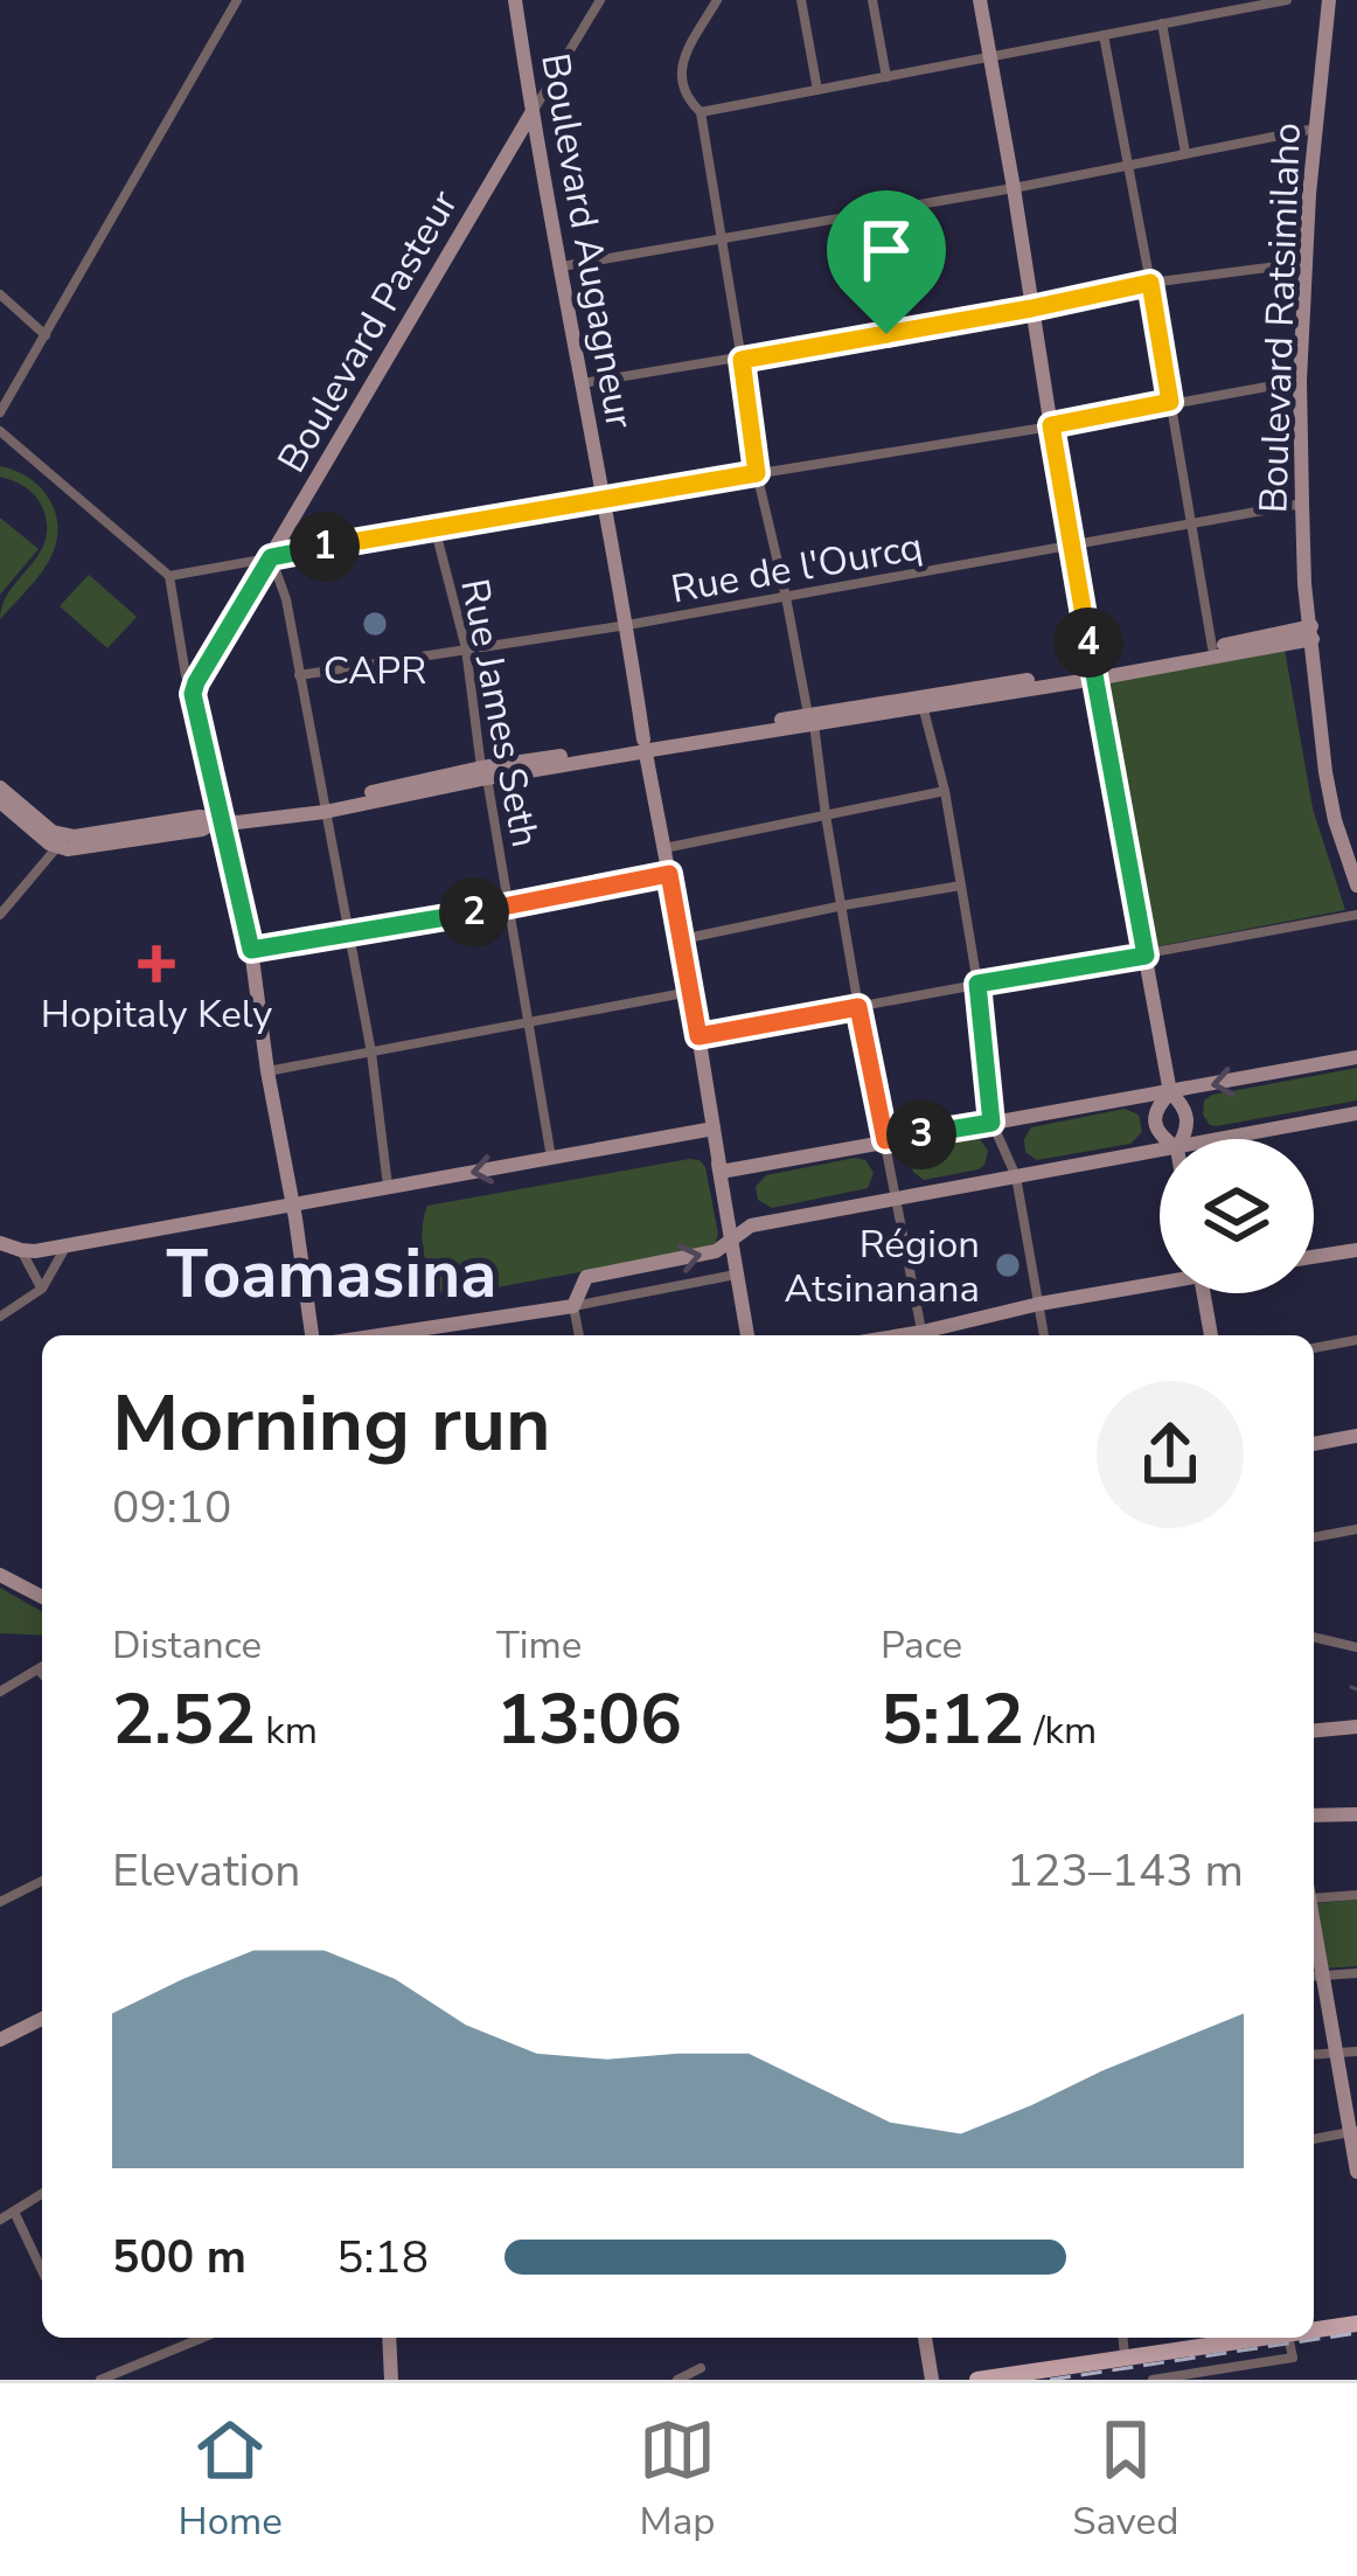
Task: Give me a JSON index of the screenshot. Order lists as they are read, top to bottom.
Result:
{
  "streets": {
    "street": [
      "Boulevard Augagneur",
      "Boulevard Ratsimilaho",
      "Boulevard Pasteur",
      "Rue de l'Ourcq",
      "Rue James Seth"
    ]
  },
  "crossings": [
    ["Boulevard Augagneur", "Boulevard Pasteur"],
    ["Boulevard Augagneur", "Rue de l'Ourcq"],
    ["Boulevard Ratsimilaho", "Rue de l'Ourcq"],
    ["Rue de l'Ourcq", "Rue James Seth"]
  ],
  "districts": ["Toamasina"],
  "places": {
    "other": ["CAPR", "Région Atsinanana"],
    "health": ["Hopitaly Kely"]
  },
  "page": {
    "pins": [
      "1",
      "4",
      "2",
      "3"
    ],
    "heading": ["Morning run", "09:10"],
    "stats": [
      ["Distance", "2.52 km"],
      ["Time", "13:06"],
      ["Pace", "5:12 /km"]
    ],
    "chart": ["Elevation", "123–143 m"],
    "list": [
      {
        "name": "500 m",
        "note": "5:18"
      }
    ],
    "tabs": ["Home", "Map", "Saved"]
  }
}
